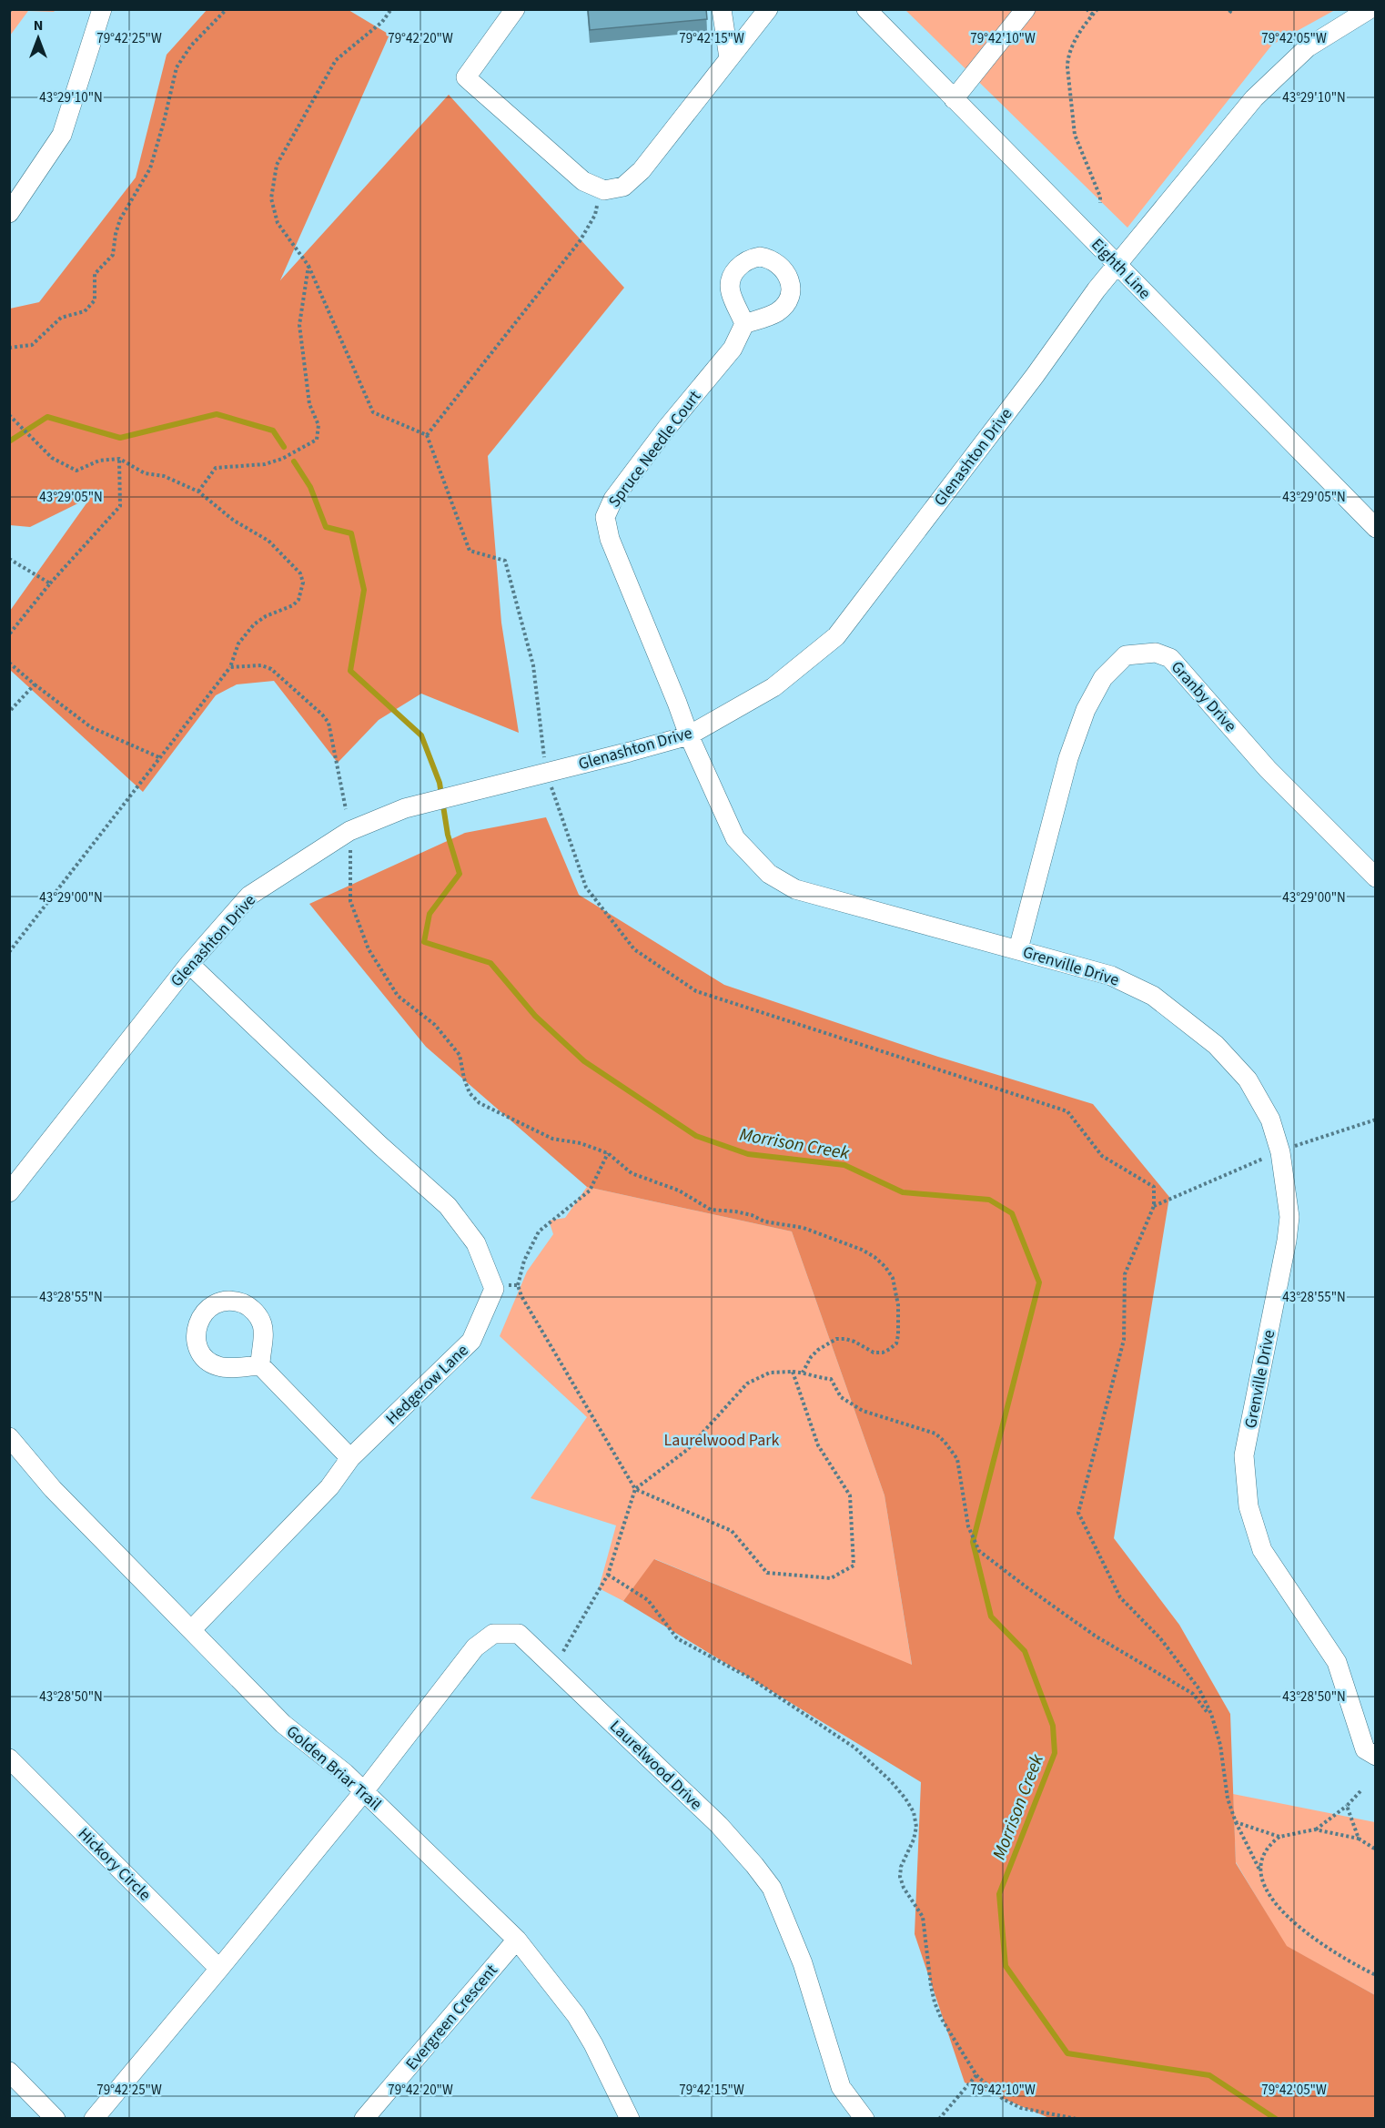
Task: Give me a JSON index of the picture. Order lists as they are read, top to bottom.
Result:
{
  "streets": {
    "street": [
      "Eighth Line",
      "Spruce Needle Court",
      "Glenashton Drive",
      "Granby Drive",
      "Grenville Drive",
      "Hedgerow Lane",
      "Laurelwood Drive",
      "Golden Briar Trail",
      "Hickory Circle",
      "Evergreen Crescent"
    ]
  },
  "crossings": [
    ["Eighth Line", "Glenashton Drive"],
    ["Spruce Needle Court", "Glenashton Drive"],
    ["Spruce Needle Court", "Grenville Drive"],
    ["Glenashton Drive", "Grenville Drive"],
    ["Glenashton Drive", "Hedgerow Lane"],
    ["Granby Drive", "Grenville Drive"],
    ["Hedgerow Lane", "Golden Briar Trail"],
    ["Laurelwood Drive", "Golden Briar Trail"],
    ["Golden Briar Trail", "Evergreen Crescent"]
  ],
  "water": ["Morrison Creek"],
  "parks": ["Laurelwood Park"],
  "north": "top",
  "coordinates": [
    "79°42'25\"W",
    "79°42'20\"W",
    "79°42'15\"W",
    "79°42'10\"W",
    "79°42'05\"W",
    "43°29'10\"N",
    "43°29'05\"N",
    "43°29'00\"N",
    "43°28'55\"N",
    "43°28'50\"N"
  ]
}
